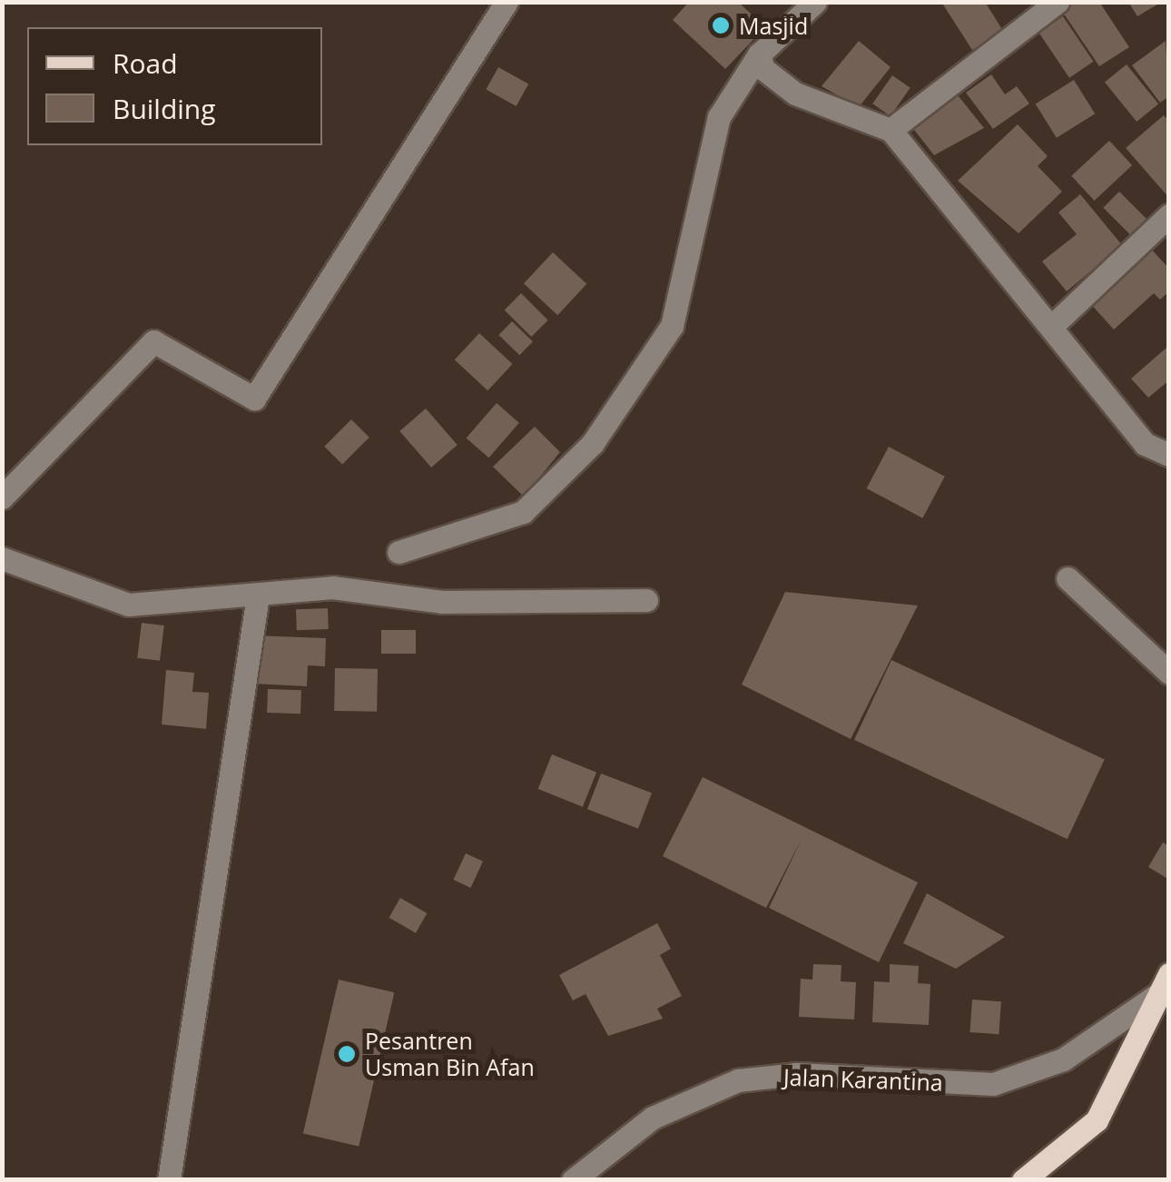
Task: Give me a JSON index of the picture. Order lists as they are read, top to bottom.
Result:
{
  "streets": {
    "street": ["Jalan Karantina"]
  },
  "places": ["Masjid", "Pesantren Usman Bin Afan"],
  "legend": ["Road", "Building"]
}
